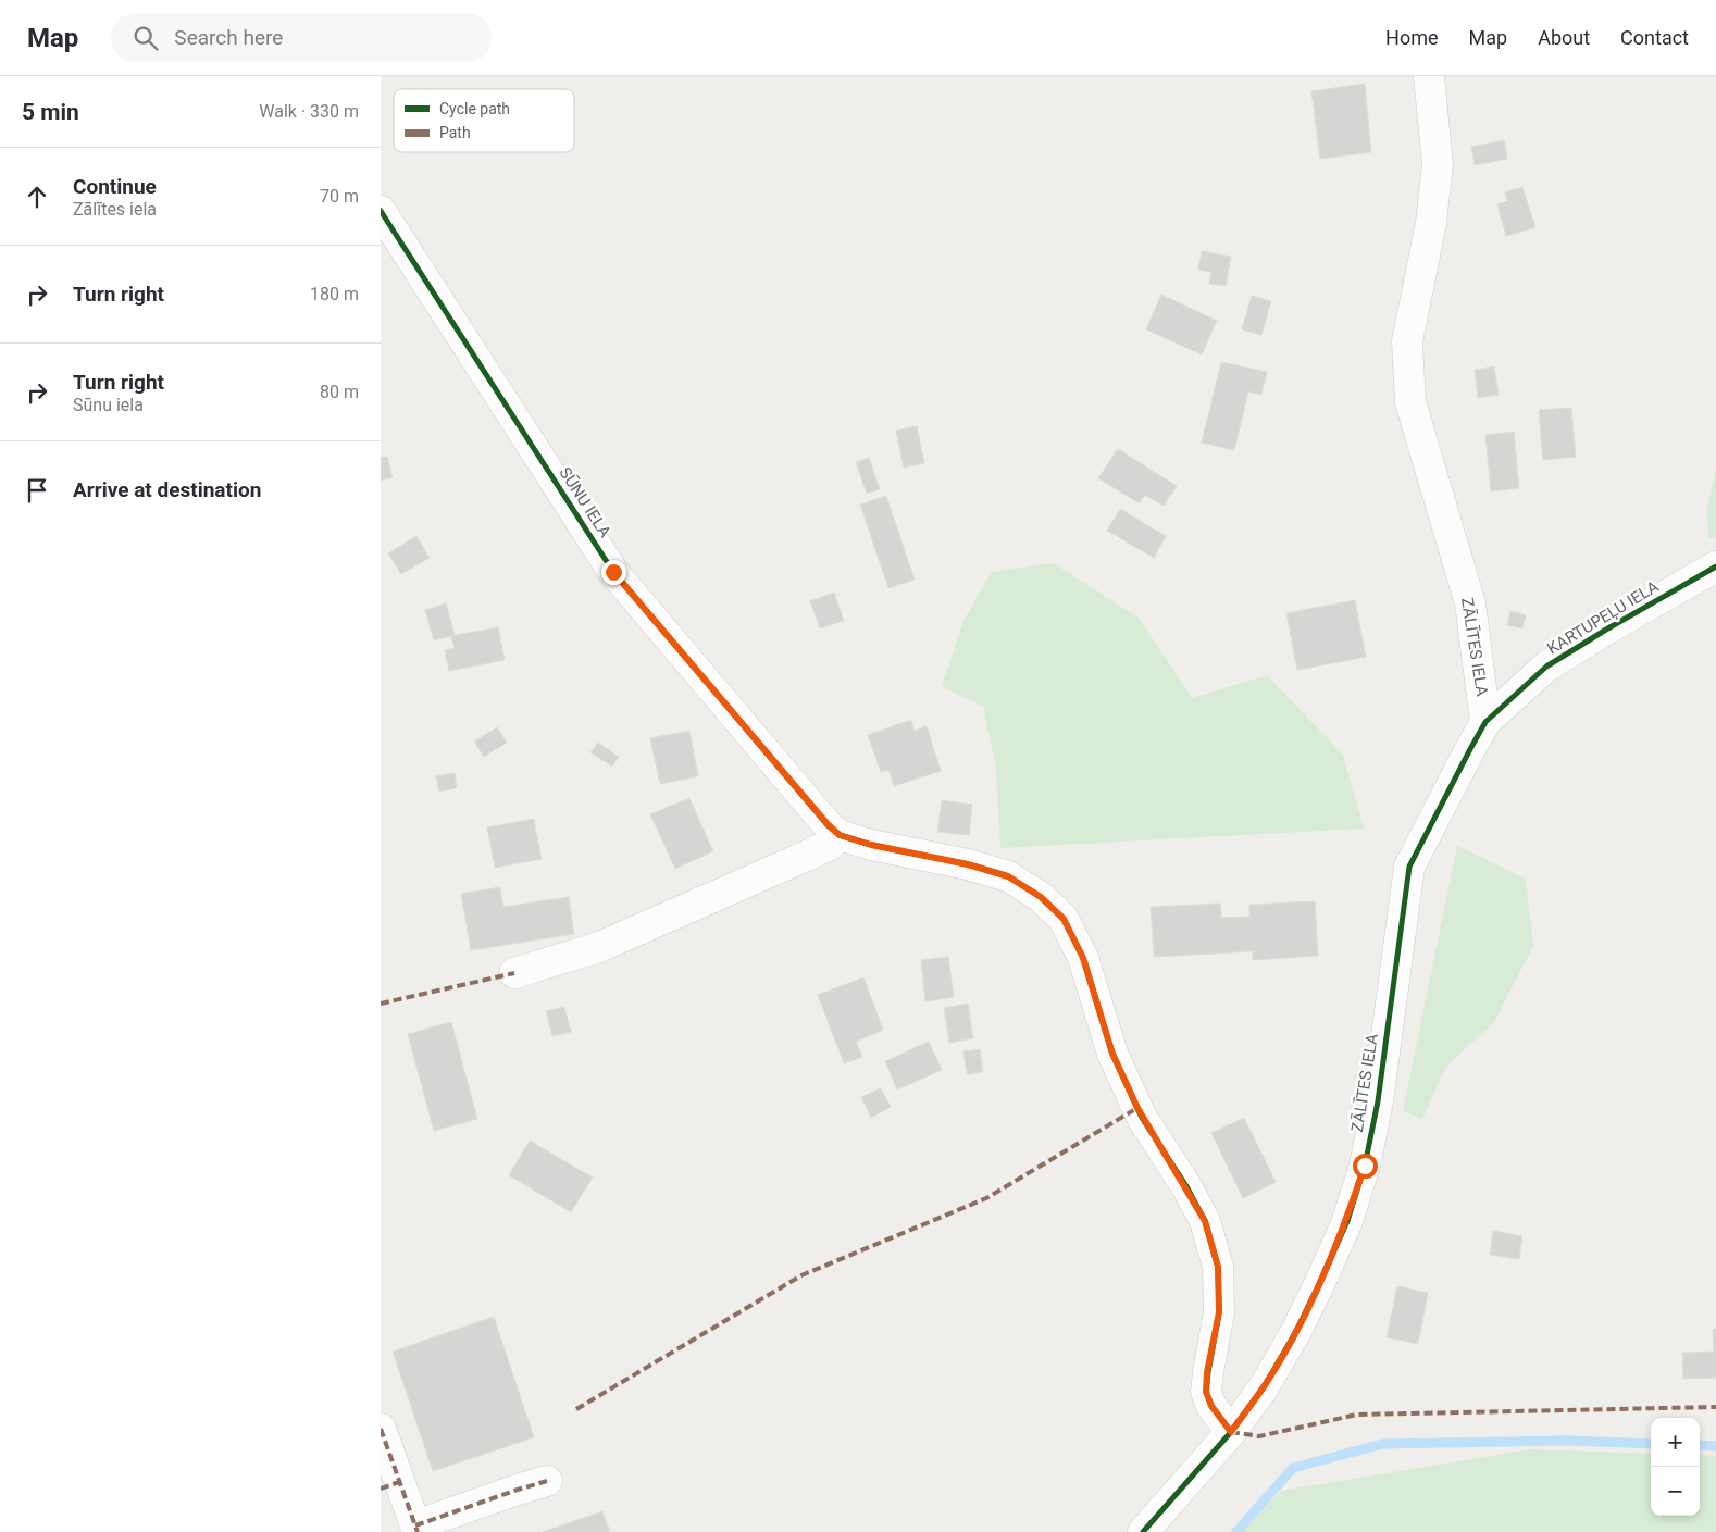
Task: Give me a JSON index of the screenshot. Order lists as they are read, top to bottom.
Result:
{
  "streets": {
    "street": ["SŪNU IELA", "KARTUPEĻU IELA", "ZĀLĪTES IELA"]
  },
  "crossings": [
    ["KARTUPEĻU IELA", "ZĀLĪTES IELA"]
  ],
  "legend": ["Cycle path", "Path"],
  "page": {
    "header": "Map",
    "search": "Search here",
    "nav": [
      "Home",
      "Map",
      "About",
      "Contact"
    ],
    "heading": ["5 min", "Walk · 330 m"],
    "list": [
      ["Continue", "Zālītes iela", "70 m"],
      ["Turn right", "180 m"],
      ["Turn right", "Sūnu iela", "80 m"],
      "Arrive at destination"
    ],
    "map_buttons": ["+", "−"]
  }
}
